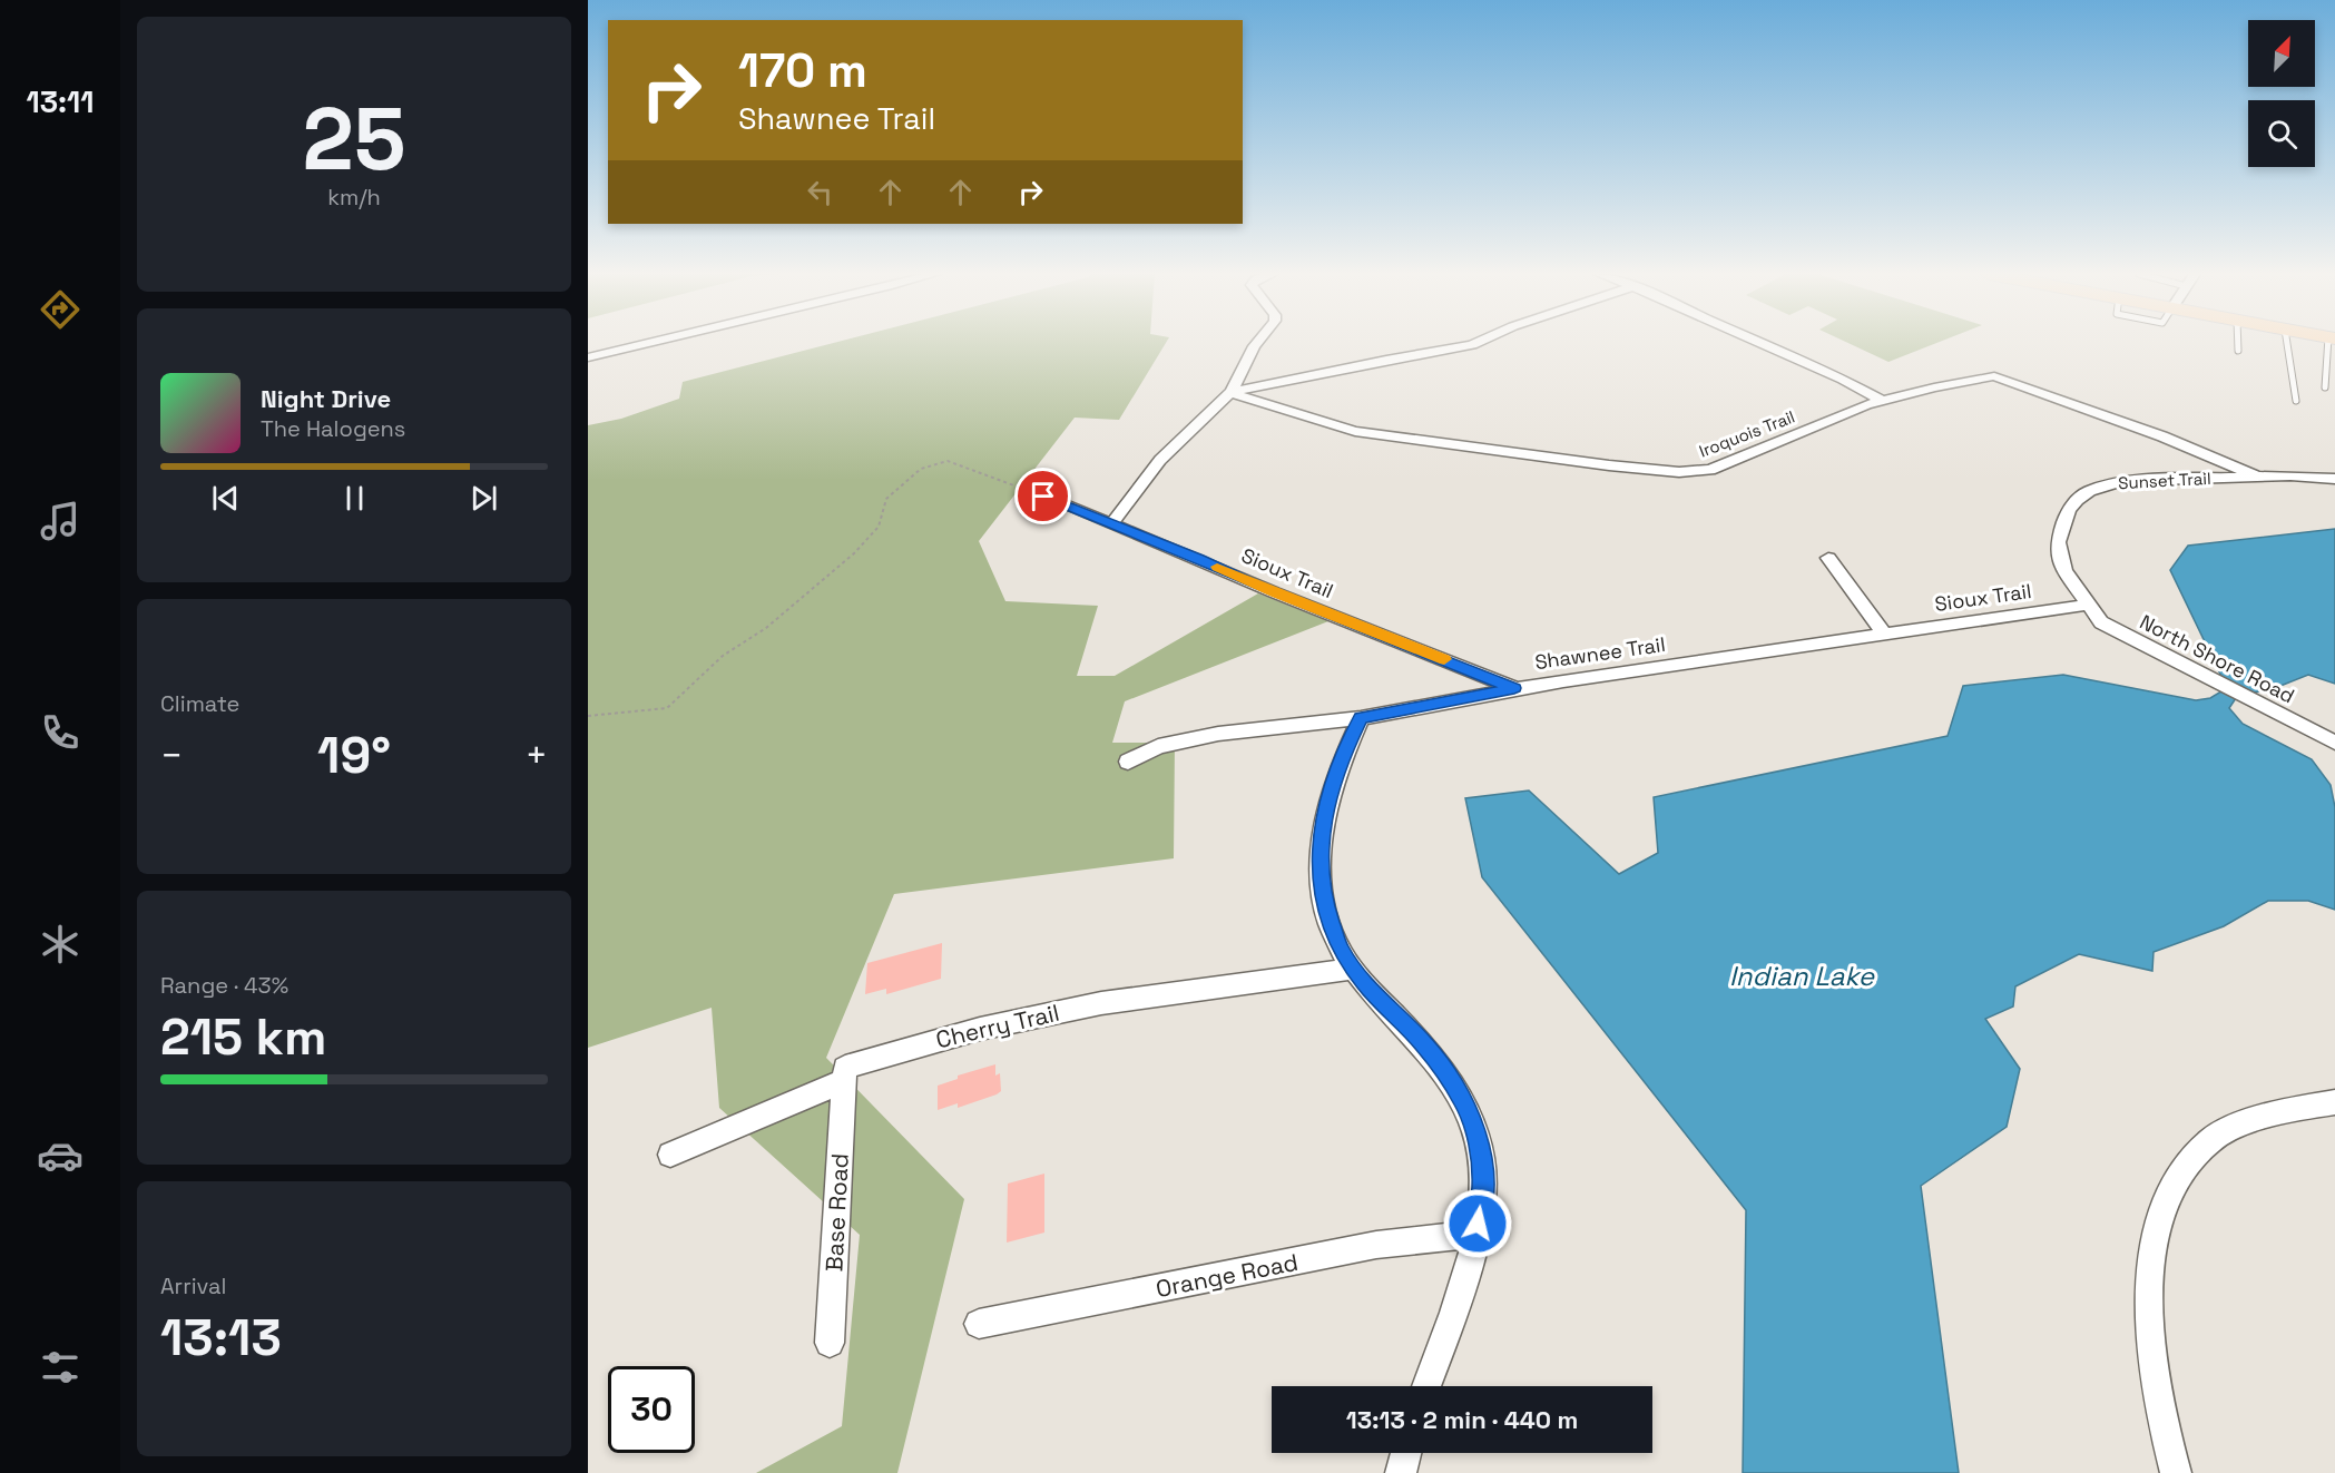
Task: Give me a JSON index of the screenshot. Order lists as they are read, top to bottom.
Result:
{
  "streets": {
    "street": [
      "Iroquois Trail",
      "Sunset Trail",
      "Sioux Trail",
      "Shawnee Trail",
      "North Shore Road",
      "Cherry Trail",
      "Base Road",
      "Orange Road"
    ]
  },
  "crossings": [
    ["Iroquois Trail", "Sunset Trail"],
    ["Sunset Trail", "Sioux Trail"],
    ["Sunset Trail", "North Shore Road"],
    ["Sioux Trail", "Shawnee Trail"],
    ["Sioux Trail", "North Shore Road"],
    ["Cherry Trail", "Base Road"]
  ],
  "water": ["Indian Lake"],
  "north": "top right",
  "page": {
    "tabs": "13:11",
    "tile": [
      ["25", "km/h"],
      "Climate",
      ["Range · 43%", "215 km"],
      ["Arrival", "13:13"]
    ],
    "turn": ["170 m", "Shawnee Trail"],
    "song": ["Night Drive", "The Halogens"],
    "heat": ["−", "19°", "+"],
    "limit": "30",
    "trip": "13:13 · 2 min · 440 m"
  }
}
